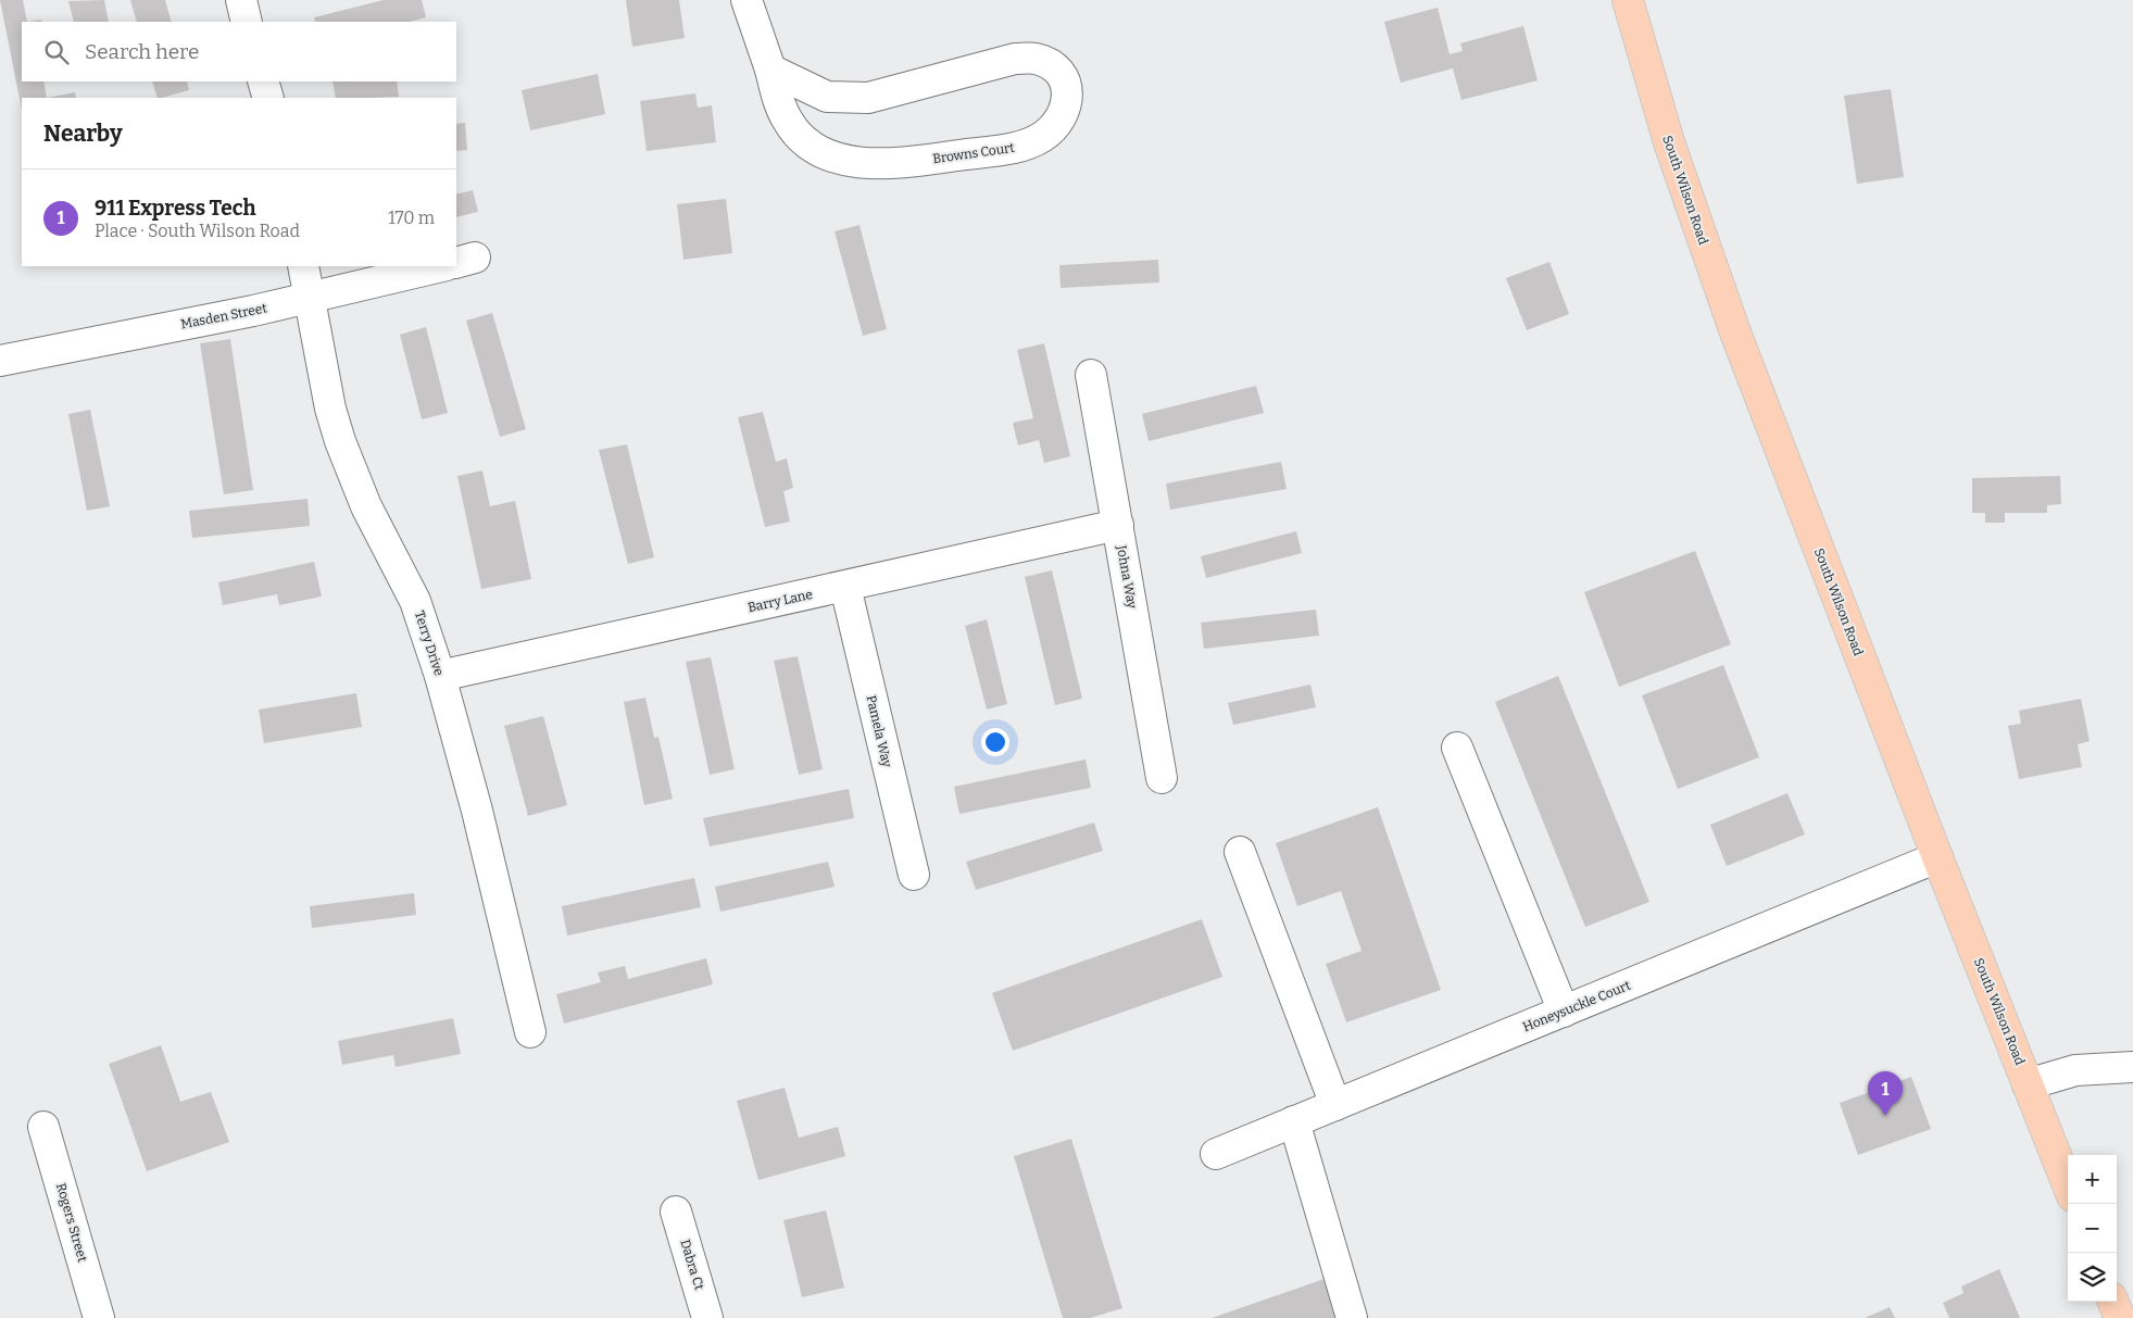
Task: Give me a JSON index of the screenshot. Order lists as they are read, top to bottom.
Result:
{
  "streets": {
    "main road": ["South Wilson Road"],
    "street": [
      "Browns Court",
      "Masden Street",
      "Johna Way",
      "Barry Lane",
      "Terry Drive",
      "Pamela Way",
      "Honeysuckle Court",
      "Rogers Street",
      "Dabra Ct"
    ]
  },
  "crossings": [
    ["South Wilson Road", "Honeysuckle Court"],
    ["Masden Street", "Terry Drive"],
    ["Johna Way", "Barry Lane"],
    ["Barry Lane", "Terry Drive"],
    ["Barry Lane", "Pamela Way"]
  ],
  "page": {
    "search": "Search here",
    "heading": "Nearby",
    "list": [
      {
        "mark": "1",
        "name": "911 Express Tech",
        "note": "Place · South Wilson Road",
        "value": "170 m"
      }
    ],
    "pins": "1",
    "map_buttons": ["+", "−"]
  }
}
